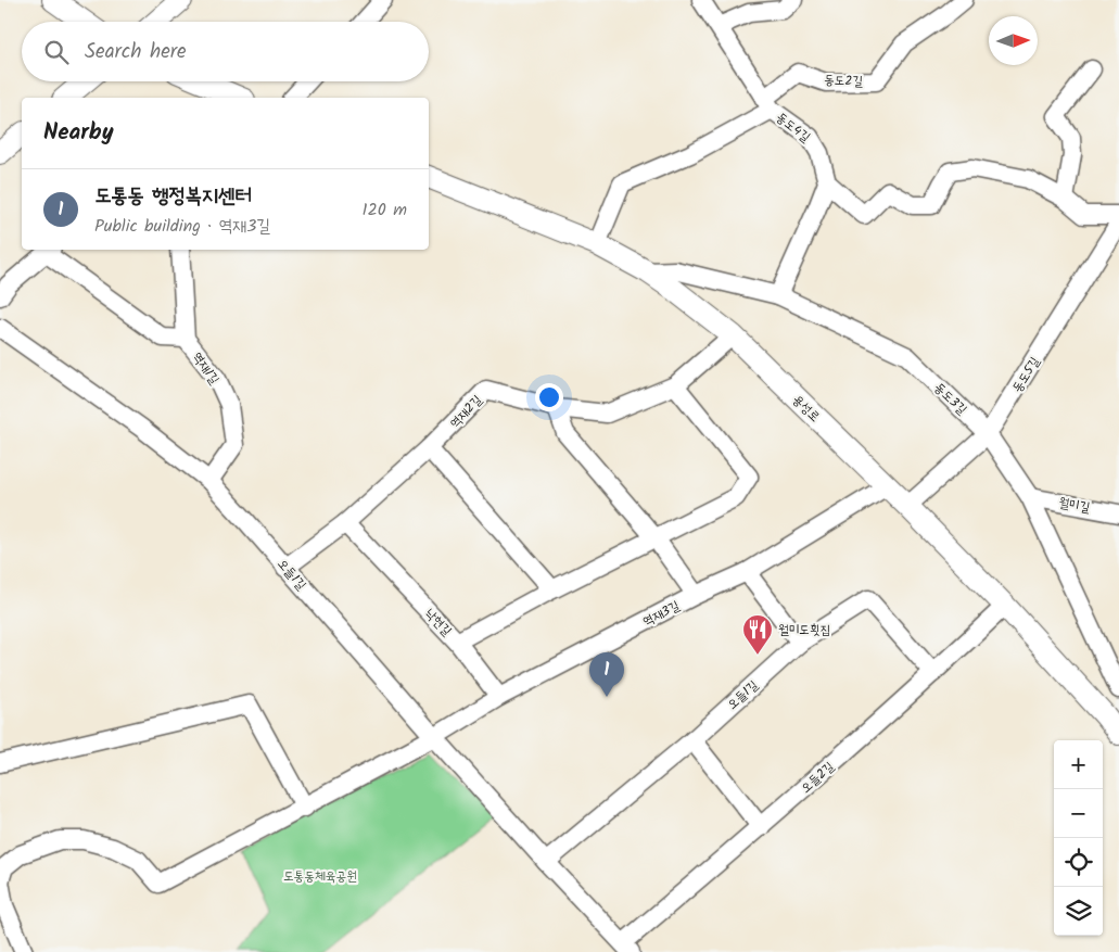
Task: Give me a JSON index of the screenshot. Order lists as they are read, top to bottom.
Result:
{
  "streets": {
    "street": [
      "동도2길",
      "동도4길",
      "역재1길",
      "동도5길",
      "동도3길",
      "용성로",
      "역재2길",
      "월미길",
      "오들1길",
      "역재3길",
      "낙현길",
      "오들2길"
    ]
  },
  "crossings": [
    ["동도2길", "동도4길"],
    ["동도2길", "용성로"],
    ["역재1길", "오들1길"],
    ["동도5길", "동도3길"],
    ["동도5길", "용성로"],
    ["동도3길", "용성로"],
    ["동도3길", "월미길"],
    ["용성로", "역재2길"],
    ["용성로", "역재3길"],
    ["용성로", "오들2길"],
    ["역재2길", "오들1길"],
    ["역재2길", "낙현길"],
    ["오들1길", "역재3길"],
    ["오들1길", "오들2길"]
  ],
  "parks": ["도통동체육공원"],
  "places": {
    "restaurant": ["월미도횟집"]
  },
  "north": "right",
  "page": {
    "search": "Search here",
    "heading": "Nearby",
    "list": [
      {
        "mark": "1",
        "name": "도통동 행정복지센터",
        "note": "Public building · 역재3길",
        "value": "120 m"
      }
    ],
    "pins": "1",
    "map_buttons": ["+", "−"]
  }
}
